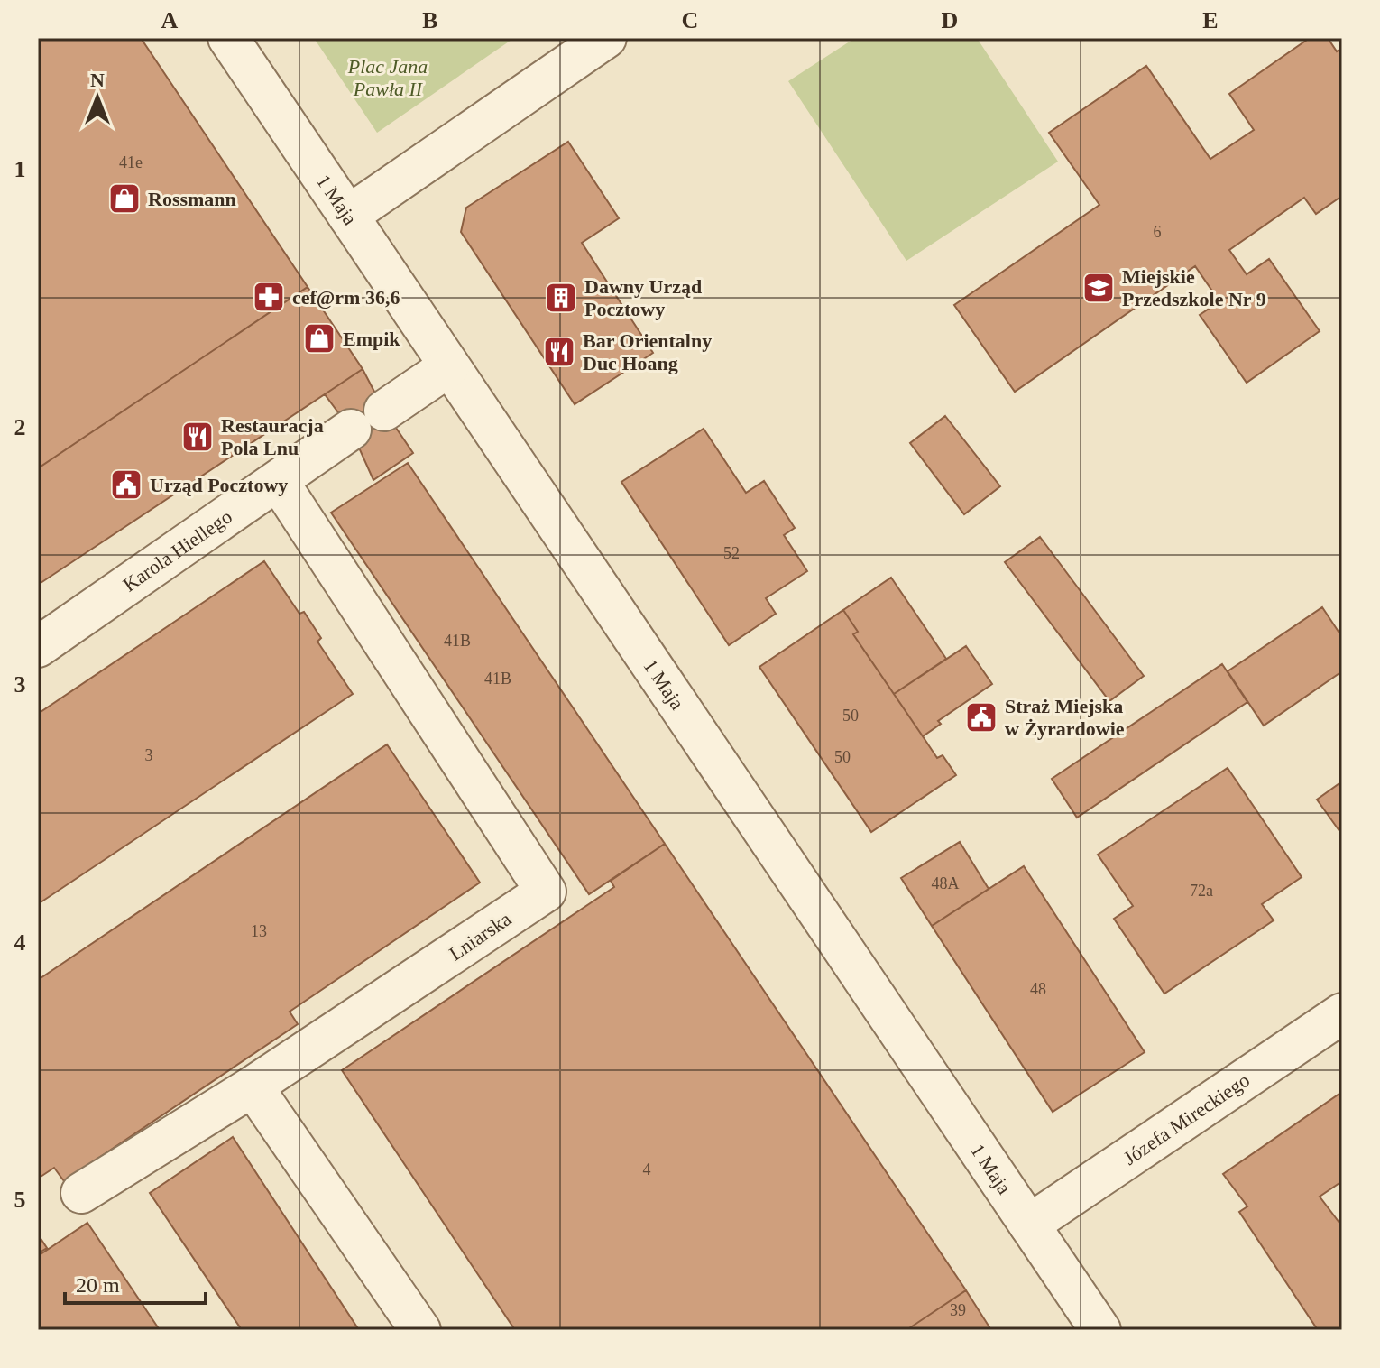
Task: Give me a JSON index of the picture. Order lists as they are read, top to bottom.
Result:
{
  "streets": {
    "street": [
      "1 Maja",
      "Karola Hiellego",
      "Lniarska",
      "Józefa Mireckiego"
    ]
  },
  "crossings": [
    ["1 Maja", "Karola Hiellego"],
    ["1 Maja", "Józefa Mireckiego"],
    ["Karola Hiellego", "Lniarska"]
  ],
  "parks": ["Plac Jana Pawła II"],
  "places": {
    "shop": ["Rossmann", "Empik"],
    "school or university": ["Miejskie Przedszkole Nr 9"],
    "pharmacy": ["cef@rm 36,6"],
    "building": ["Dawny Urząd Pocztowy"],
    "restaurant": ["Bar Orientalny Duc Hoang", "Restauracja Pola Lnu"],
    "public building": ["Urząd Pocztowy", "Straż Miejska w Żyrardowie"]
  },
  "house_numbers": [
    "41e",
    "6",
    "52",
    "41B",
    "41B",
    "50",
    "3",
    "50",
    "48A",
    "72a",
    "13",
    "48",
    "4",
    "39"
  ],
  "scale_bar": "20 m",
  "north": "top",
  "grid": {
    "columns": [
      "A",
      "B",
      "C",
      "D",
      "E"
    ],
    "rows": [
      "1",
      "2",
      "3",
      "4",
      "5"
    ]
  }
}
